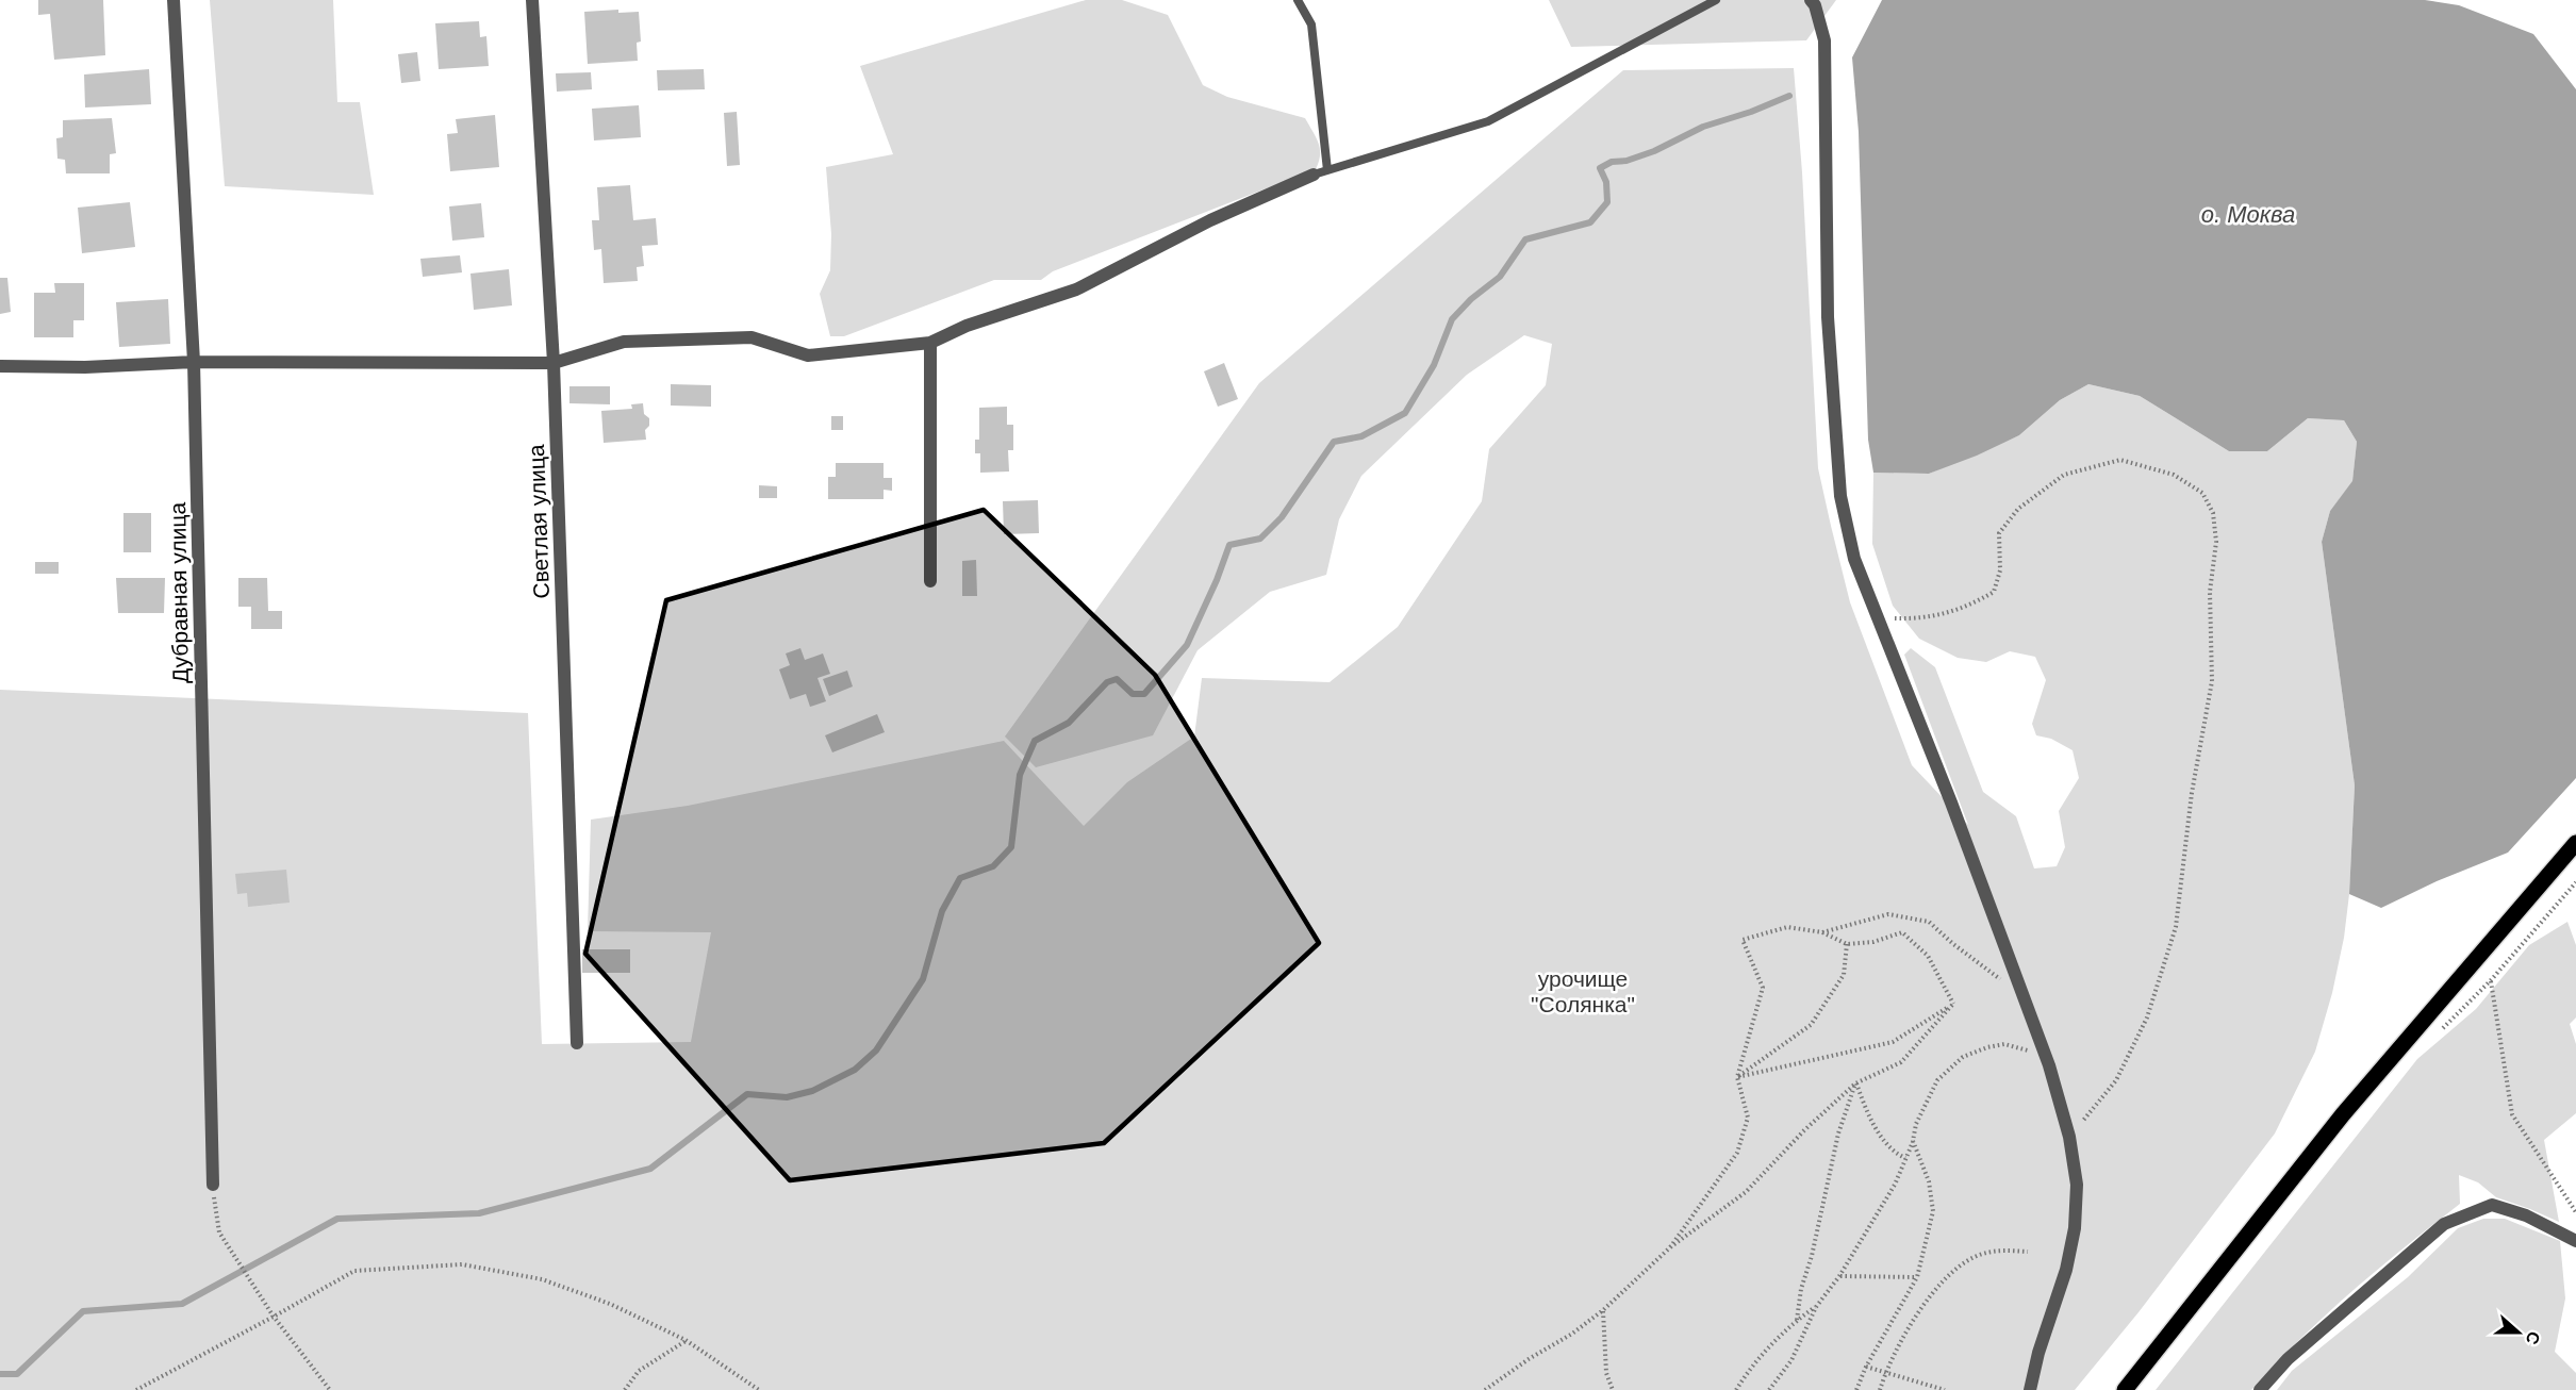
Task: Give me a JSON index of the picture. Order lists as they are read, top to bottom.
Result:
{
  "streets": {
    "street": ["Светлая улица", "Дубравная улица"]
  },
  "water": ["о. Моква"],
  "parks": ["урочище \"Солянка\""],
  "north": "right"
}
